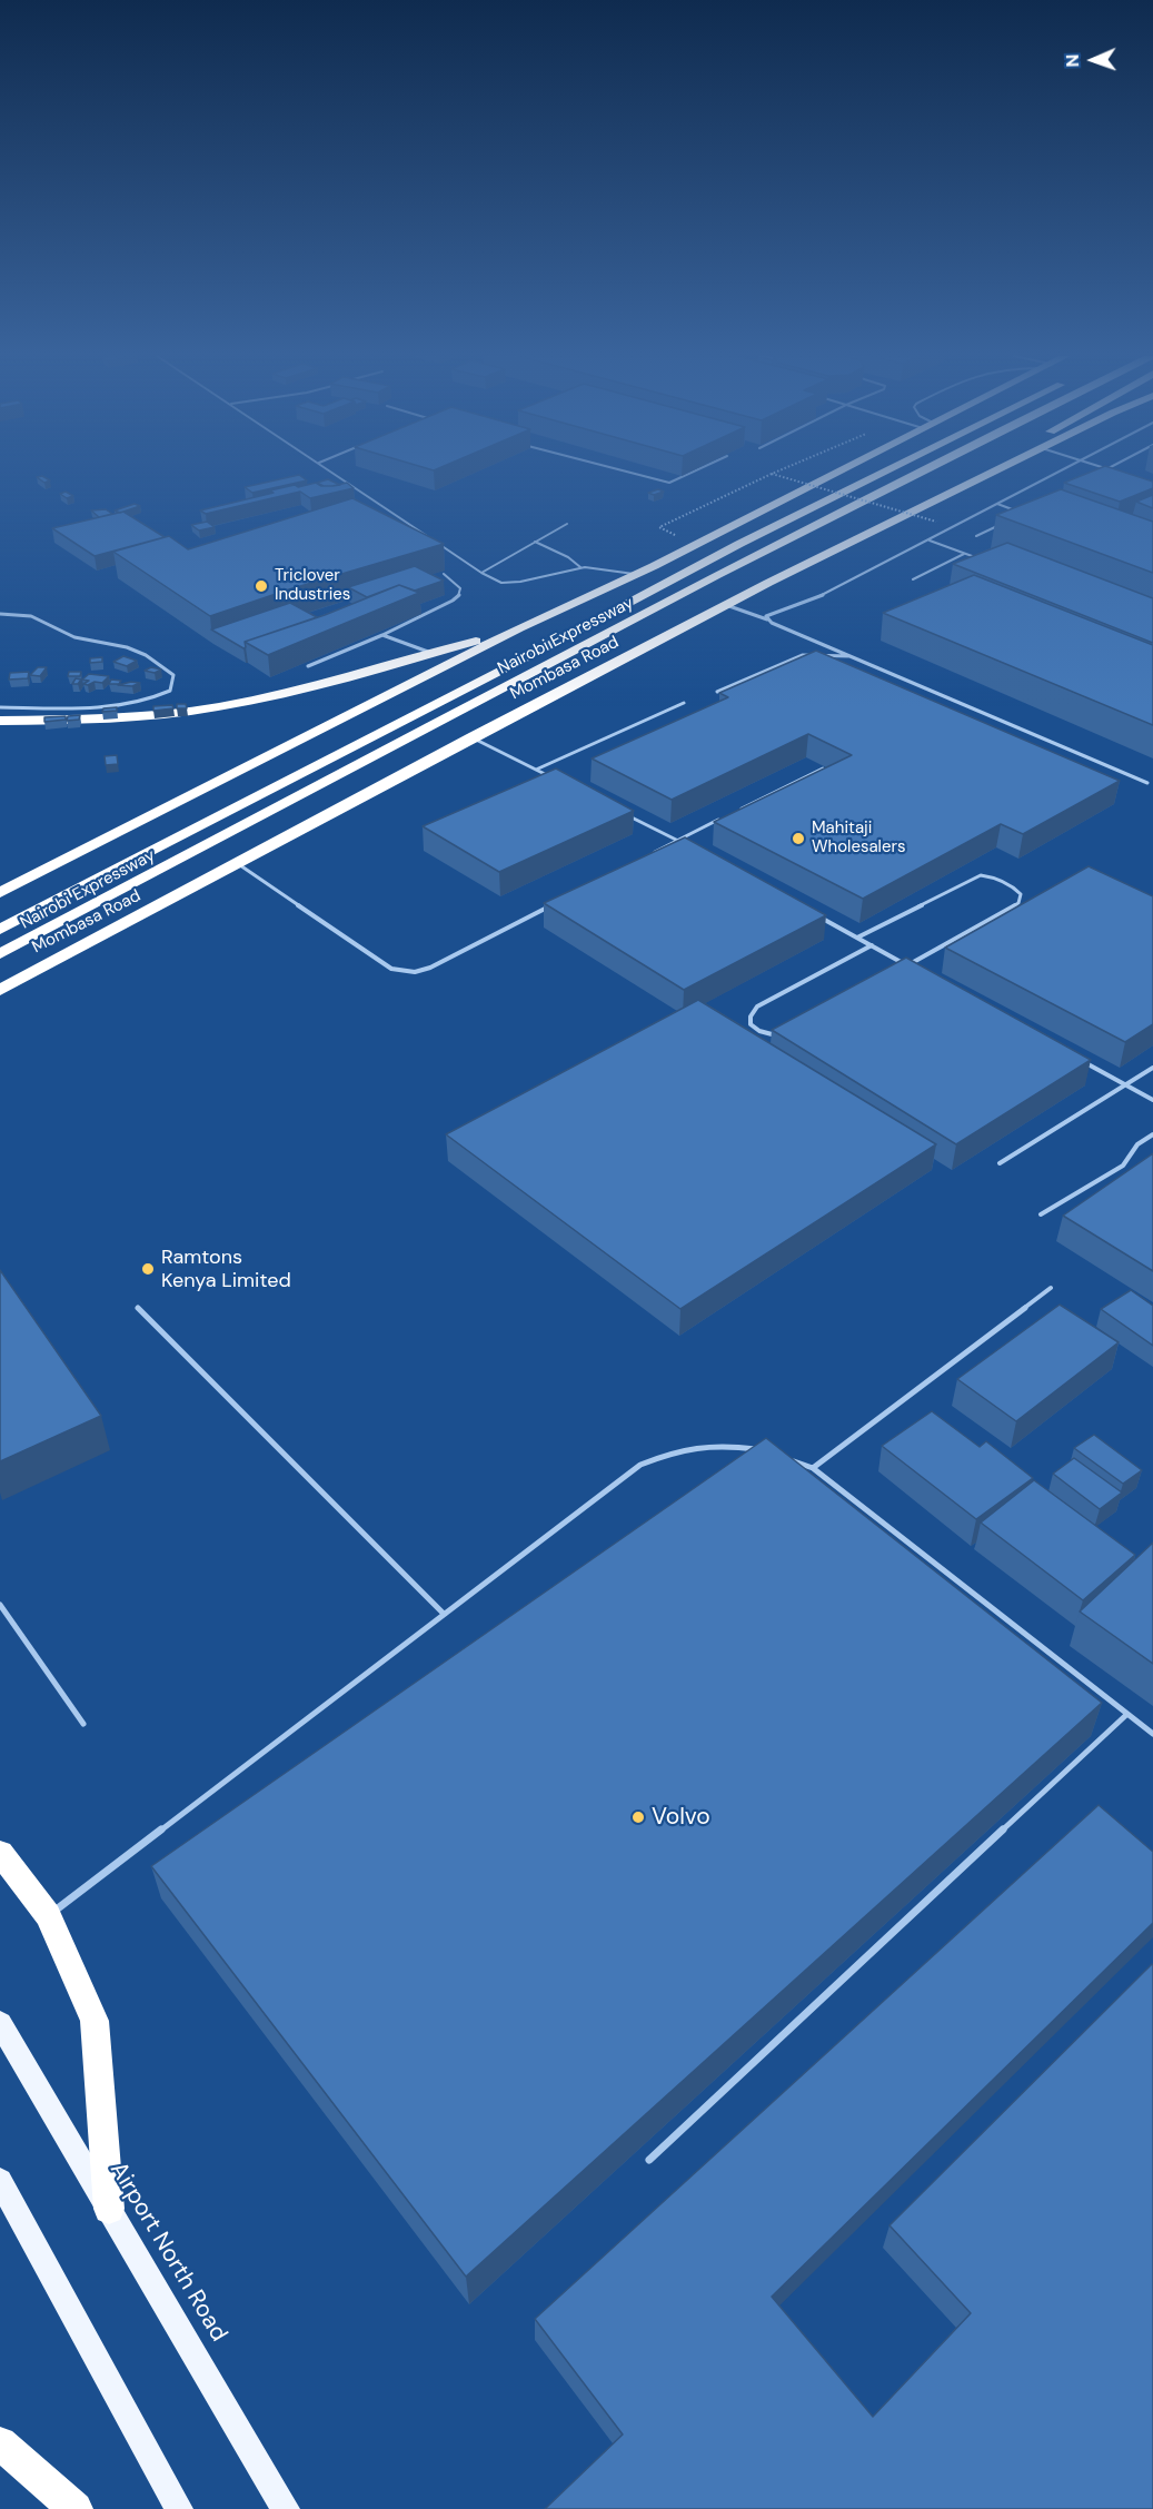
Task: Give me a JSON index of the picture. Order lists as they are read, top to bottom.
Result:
{
  "streets": {
    "highway": ["Nairobi Expressway", "Mombasa Road"],
    "main road": ["Airport North Road"]
  },
  "places": [
    "Triclover Industries",
    "Mahitaji Wholesalers",
    "Ramtons Kenya Limited",
    "Volvo"
  ],
  "north": "left"
}
